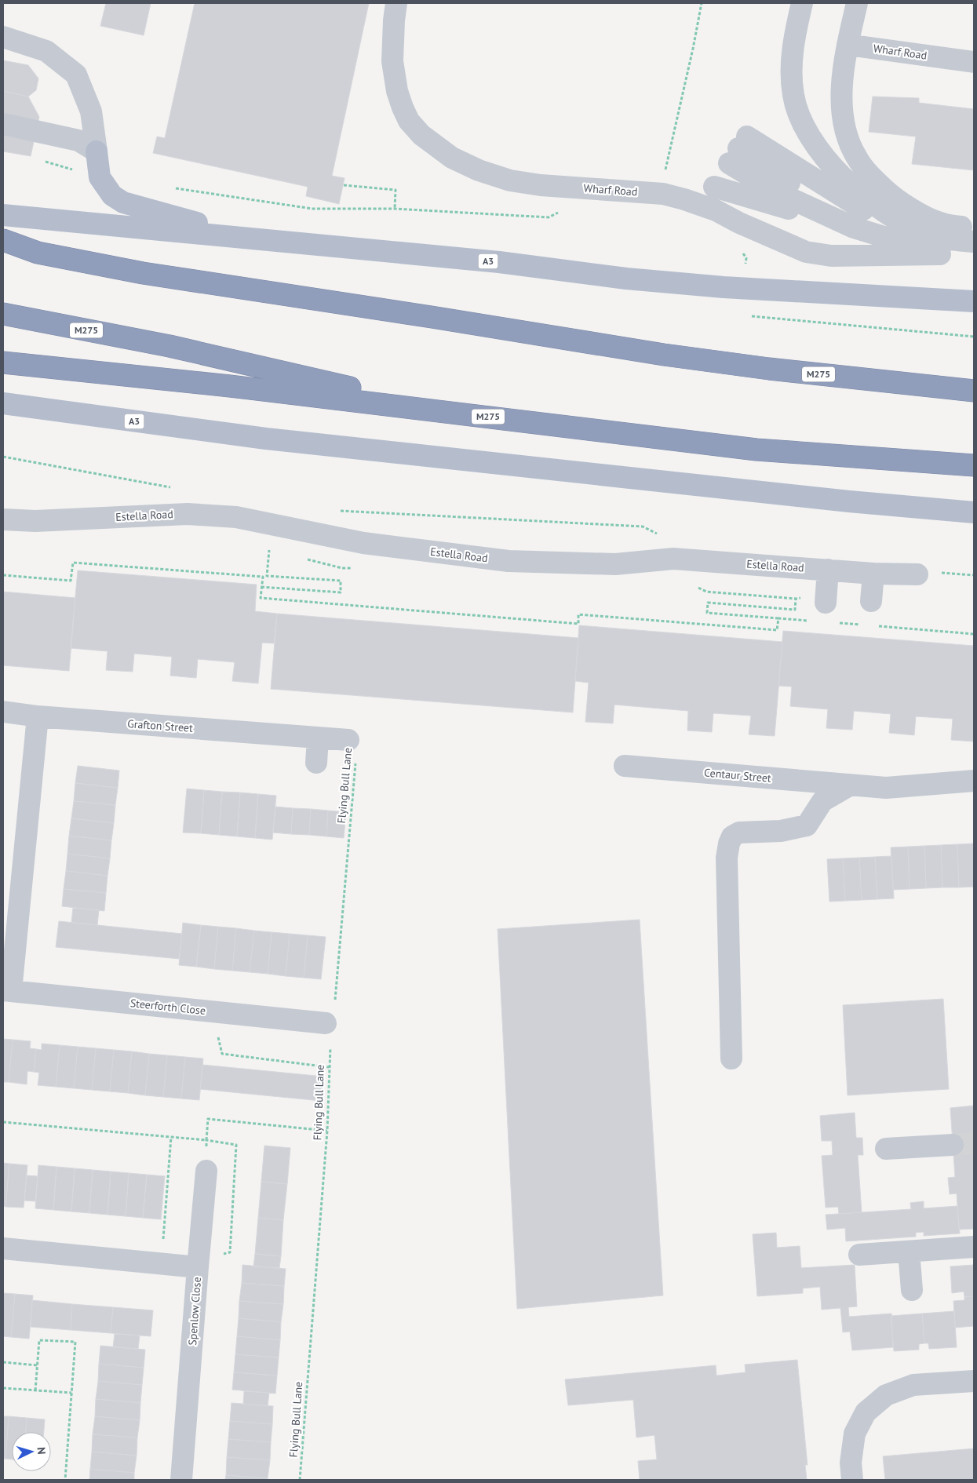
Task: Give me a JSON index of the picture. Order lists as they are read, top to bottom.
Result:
{
  "streets": {
    "highway": ["M275"],
    "main road": ["A3"],
    "street": [
      "Wharf Road",
      "Estella Road",
      "Grafton Street",
      "Centaur Street",
      "Steerforth Close",
      "Spenlow Close"
    ],
    "path": ["Flying Bull Lane"]
  },
  "crossings": [
    ["Grafton Street", "Flying Bull Lane"],
    ["Grafton Street", "Steerforth Close"],
    ["Flying Bull Lane", "Steerforth Close"]
  ],
  "north": "right"
}
